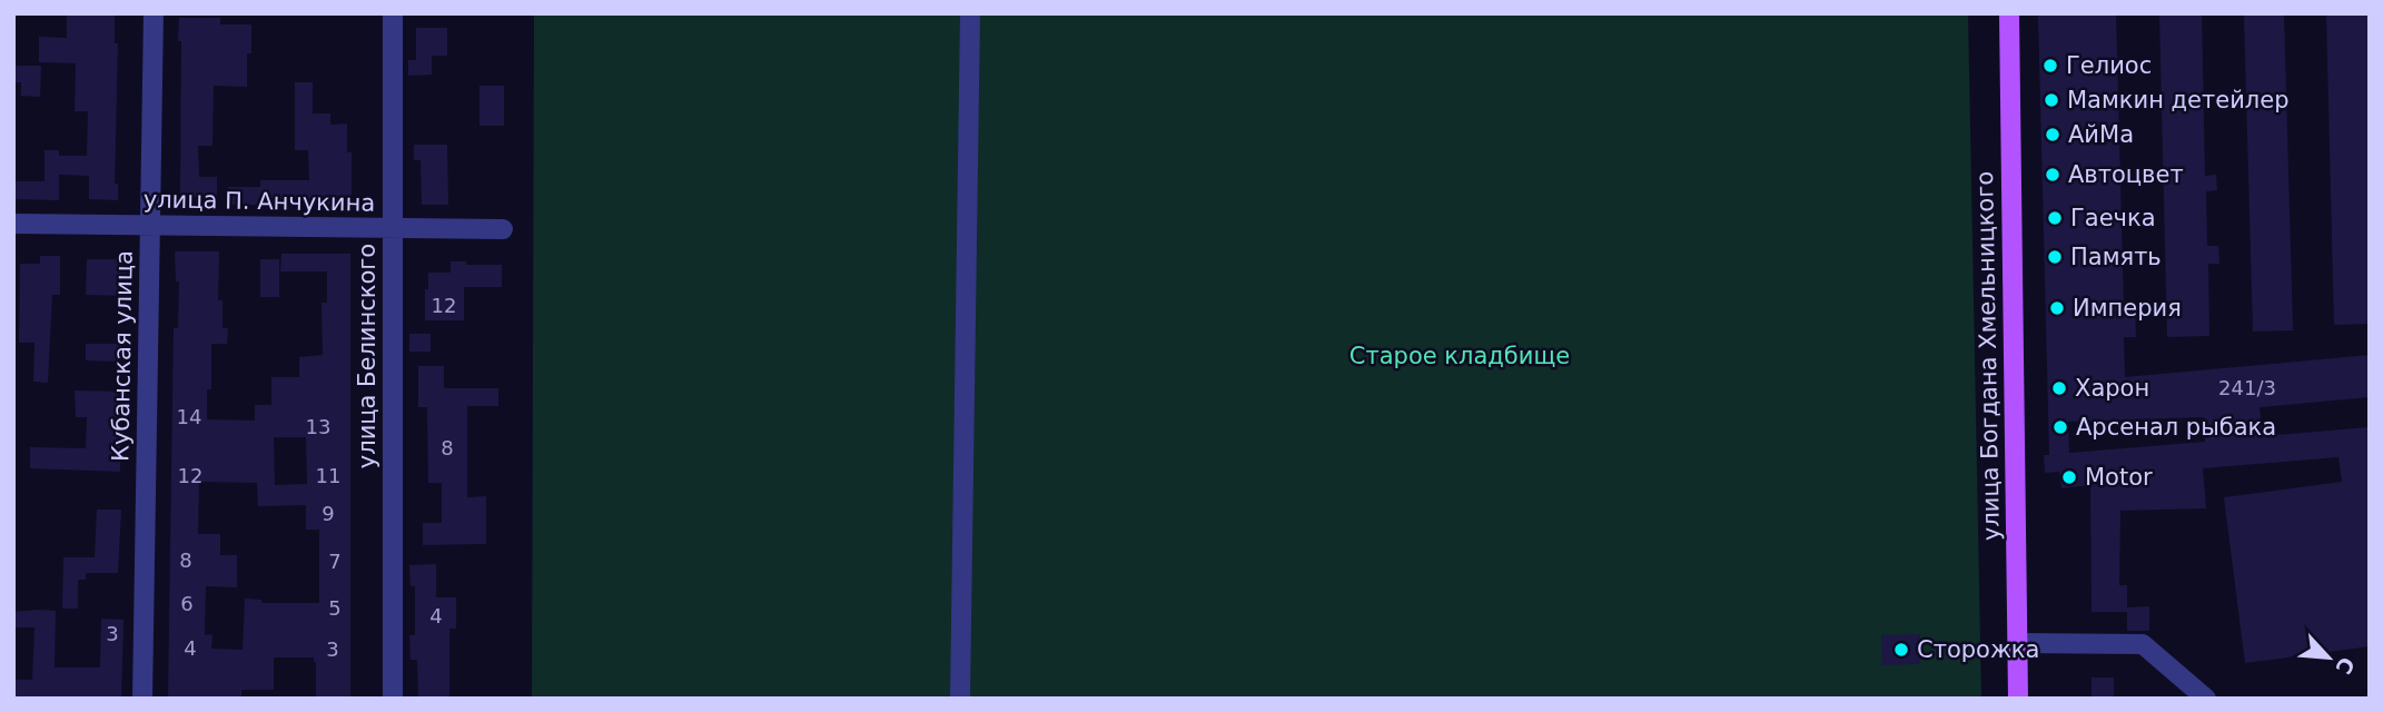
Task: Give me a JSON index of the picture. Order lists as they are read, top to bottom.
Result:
{
  "streets": {
    "main road": ["улица Богдана Хмельницкого"],
    "street": ["улица П. Анчукина", "Кубанская улица", "улица Белинского"]
  },
  "crossings": [
    ["улица П. Анчукина", "Кубанская улица"],
    ["улица П. Анчукина", "улица Белинского"]
  ],
  "parks": ["Старое кладбище"],
  "places": [
    "Гелиос",
    "Мамкин детейлер",
    "АйМа",
    "Автоцвет",
    "Гаечка",
    "Память",
    "Империя",
    "Харон",
    "Арсенал рыбака",
    "Motor",
    "Сторожка"
  ],
  "house_numbers": [
    "12",
    "241/3",
    "14",
    "13",
    "8",
    "12",
    "11",
    "9",
    "8",
    "7",
    "6",
    "5",
    "4",
    "3",
    "4",
    "3"
  ],
  "north": "bottom right"
}
